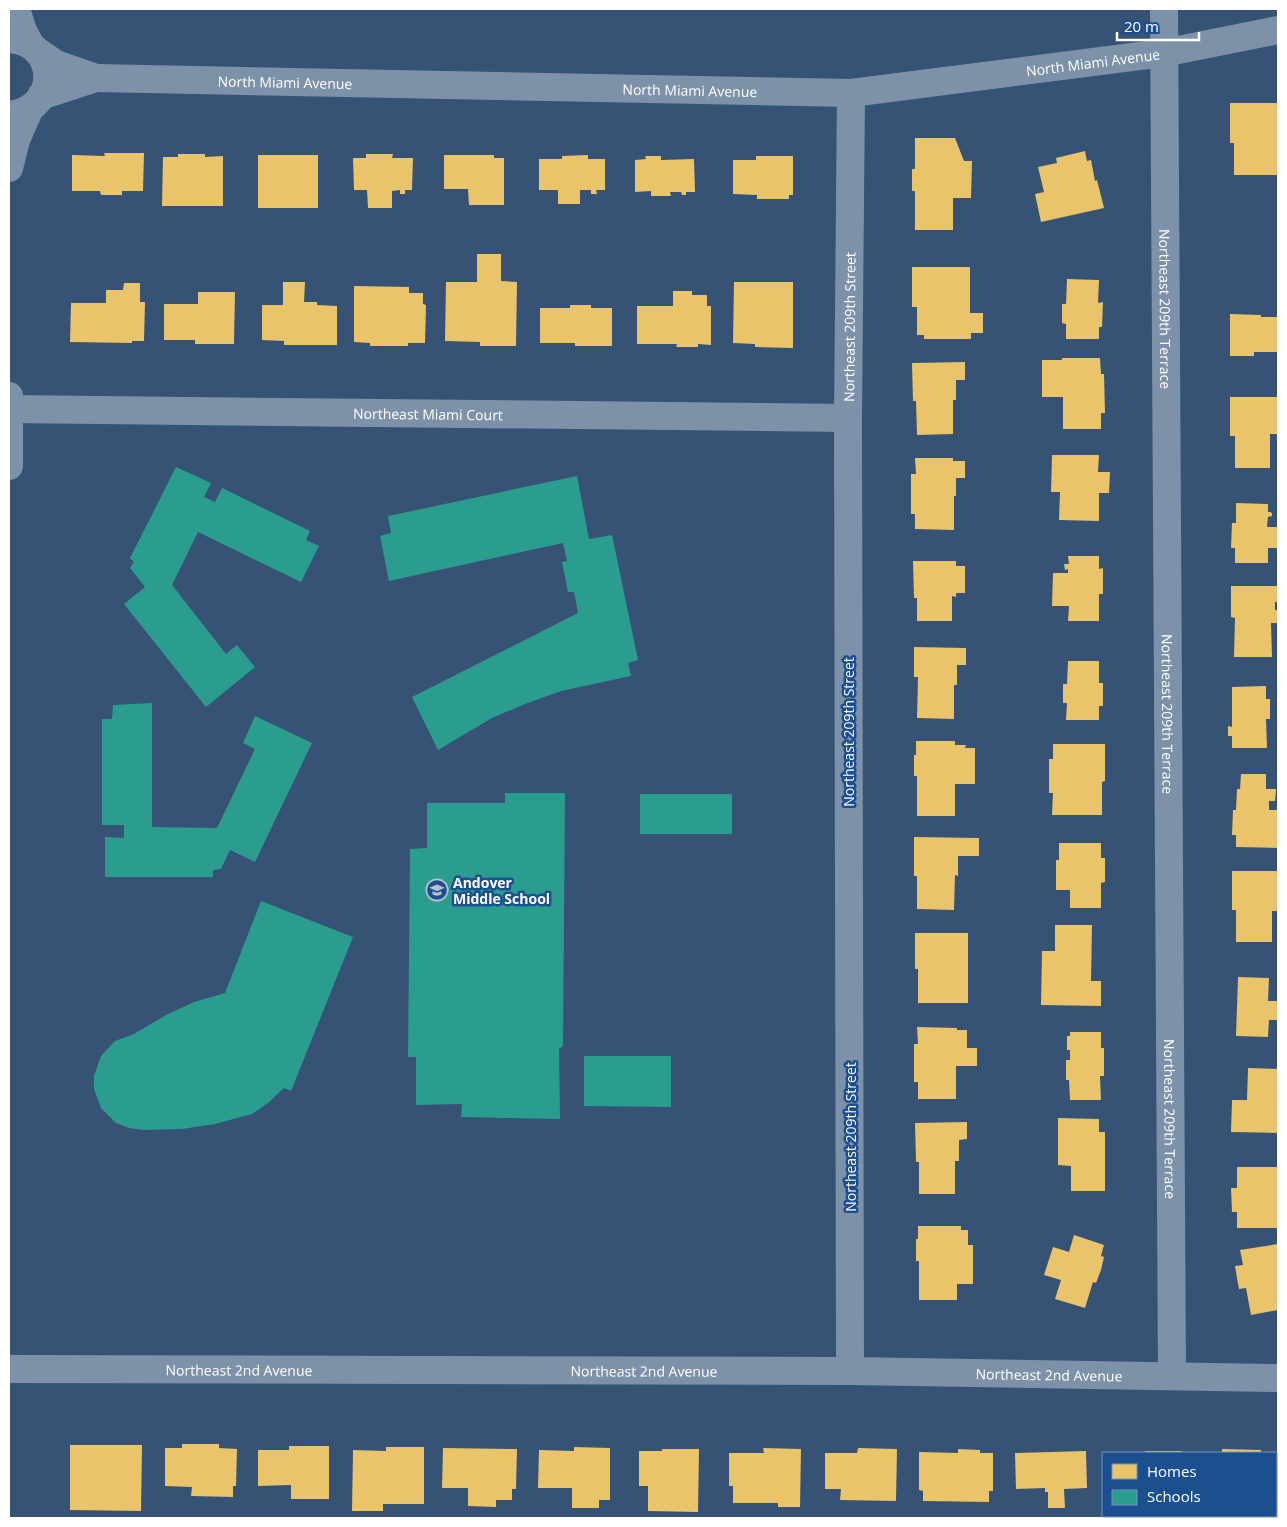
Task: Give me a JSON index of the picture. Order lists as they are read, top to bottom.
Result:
{
  "streets": {
    "street": [
      "North Miami Avenue",
      "Northeast 209th Terrace",
      "Northeast 209th Street",
      "Northeast Miami Court",
      "Northeast 2nd Avenue"
    ]
  },
  "crossings": [
    ["North Miami Avenue", "Northeast 209th Terrace"],
    ["North Miami Avenue", "Northeast 209th Street"],
    ["Northeast 209th Terrace", "Northeast 2nd Avenue"],
    ["Northeast 209th Street", "Northeast Miami Court"],
    ["Northeast 209th Street", "Northeast 2nd Avenue"]
  ],
  "places": {
    "school or university": ["Andover Middle School"]
  },
  "legend": ["Homes", "Schools"],
  "scale_bar": "20 m"
}
